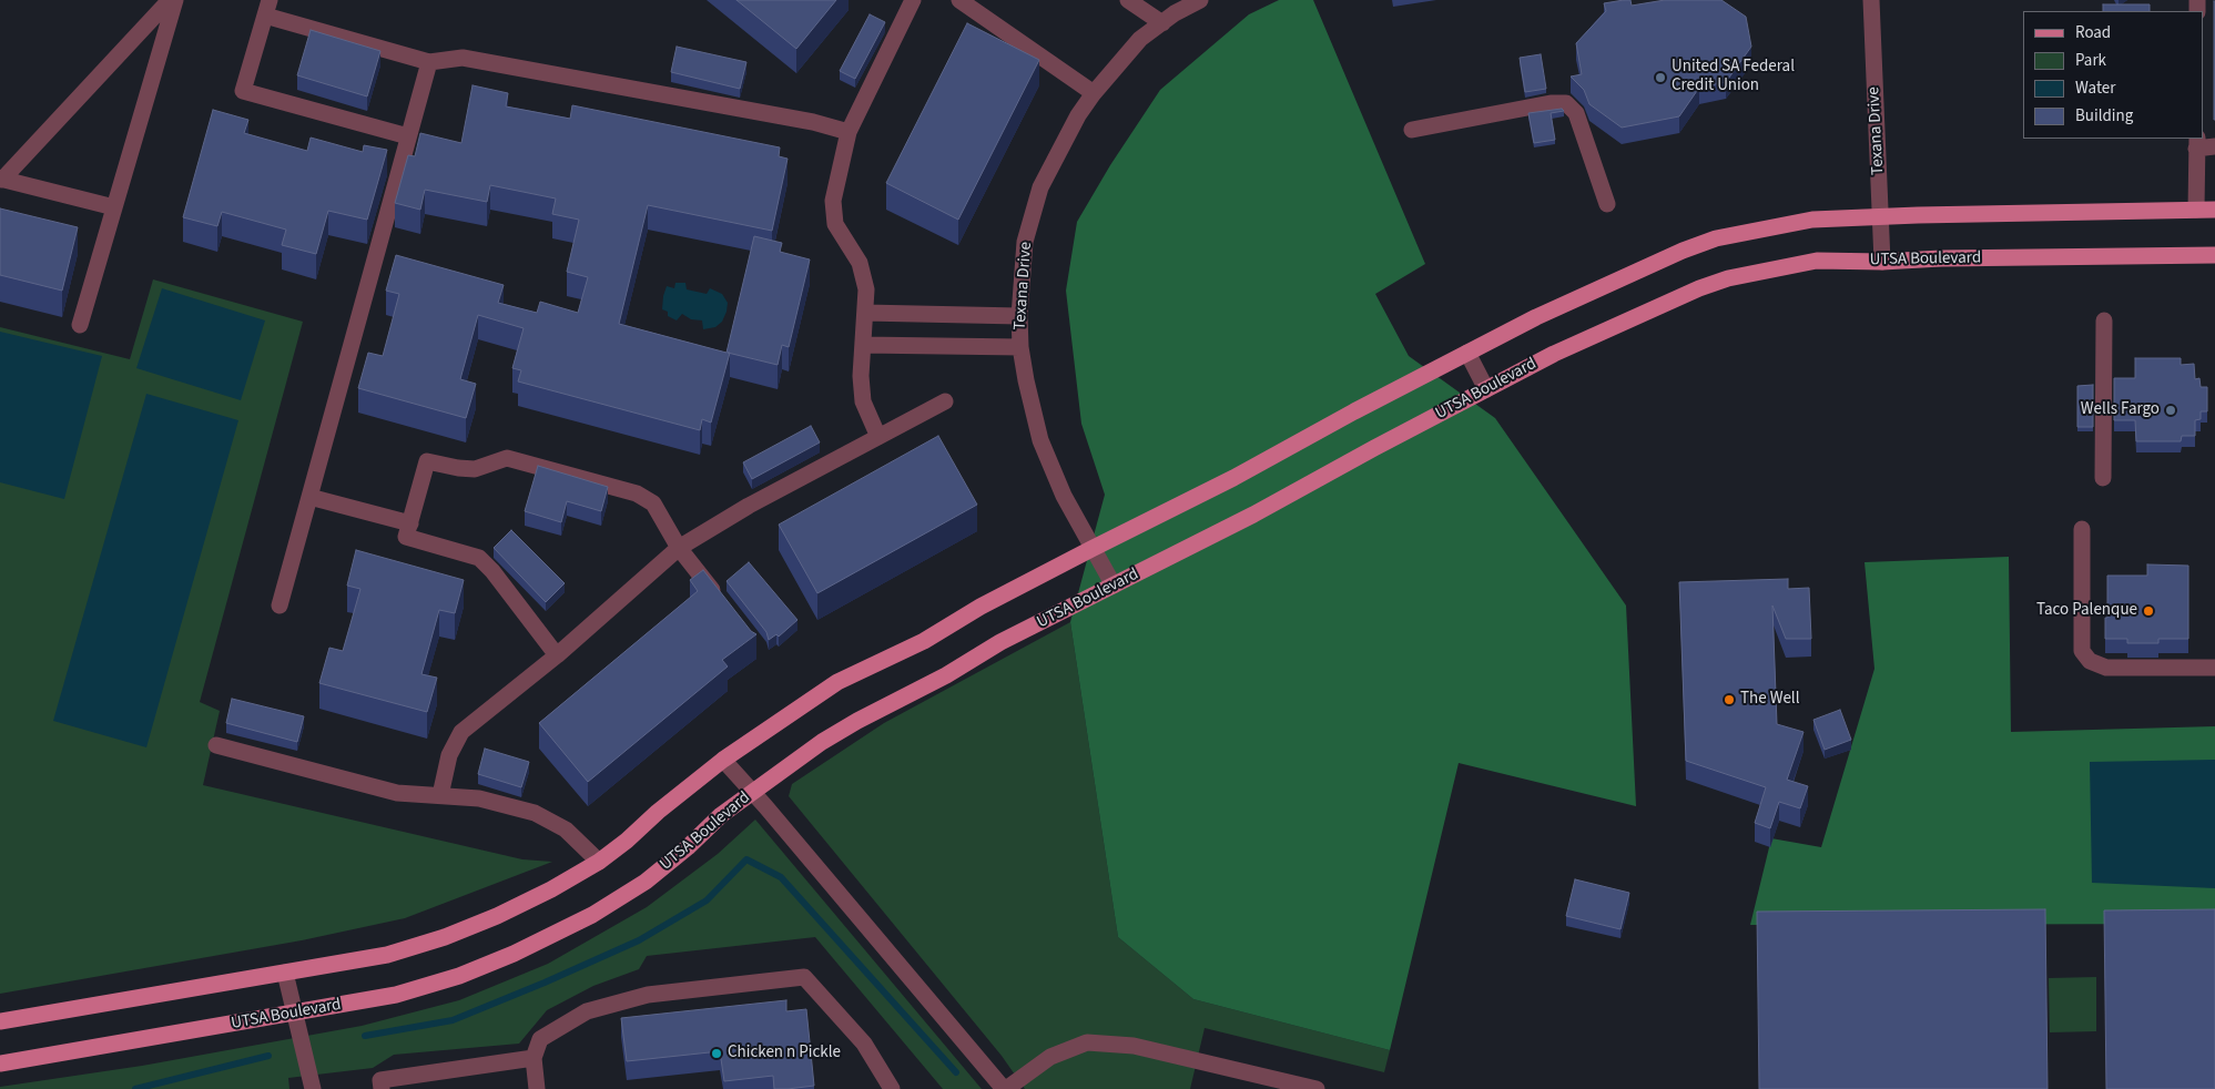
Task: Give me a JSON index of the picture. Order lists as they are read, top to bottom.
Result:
{
  "streets": {
    "main road": ["UTSA Boulevard"],
    "street": ["Texana Drive"]
  },
  "crossings": [
    ["Texana Drive", "UTSA Boulevard"]
  ],
  "places": [
    "United SA Federal Credit Union",
    "Wells Fargo",
    "Taco Palenque",
    "The Well",
    "Chicken n Pickle"
  ],
  "legend": [
    "Road",
    "Park",
    "Water",
    "Building"
  ]
}
